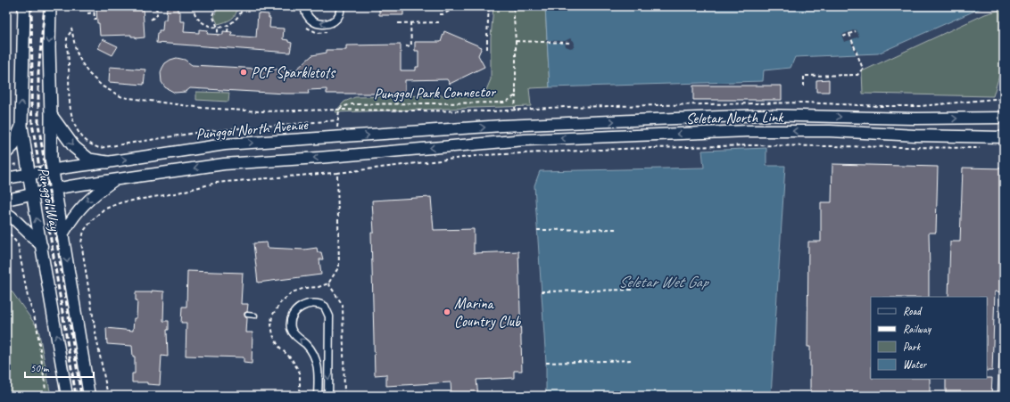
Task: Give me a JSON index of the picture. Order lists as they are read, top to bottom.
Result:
{
  "streets": {
    "main road": ["Seletar North Link", "Punggol North Avenue", "Punggol Way"],
    "path": ["Punggol Park Connector"]
  },
  "crossings": [
    ["Seletar North Link", "Punggol North Avenue"],
    ["Punggol North Avenue", "Punggol Way"]
  ],
  "water": ["Seletar Wet Gap"],
  "places": ["PCF Sparkletots", "Marina Country Club"],
  "legend": [
    "Road",
    "Railway",
    "Park",
    "Water"
  ],
  "scale_bar": "50 m"
}
